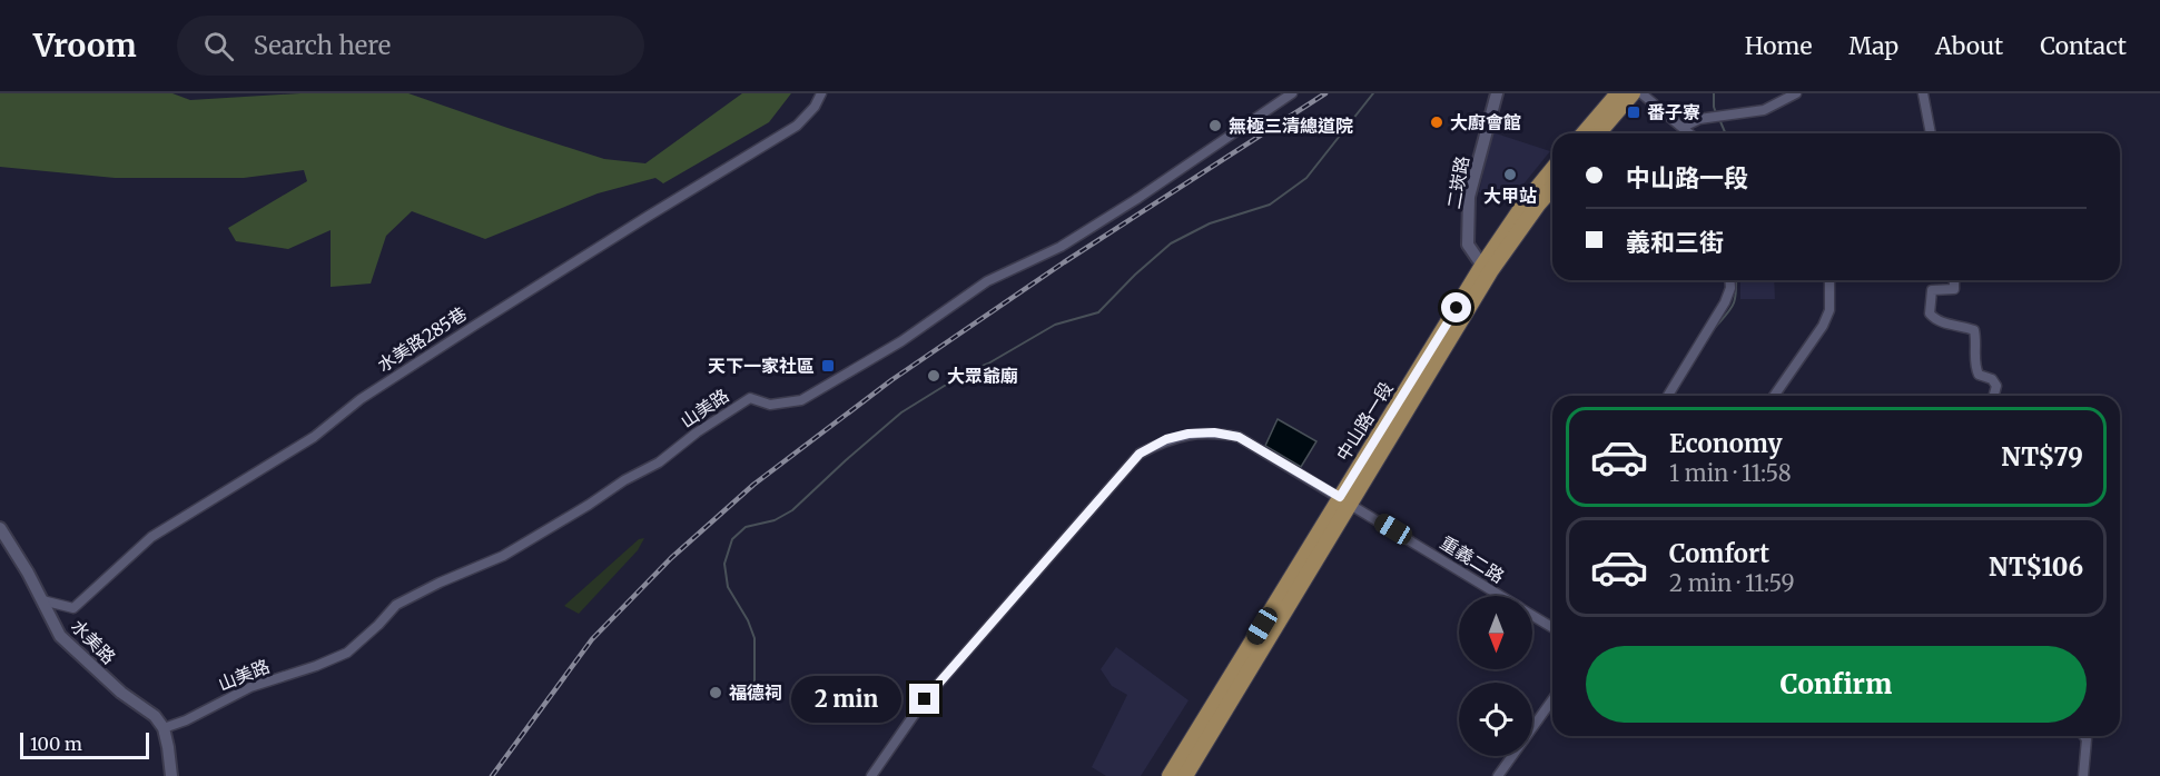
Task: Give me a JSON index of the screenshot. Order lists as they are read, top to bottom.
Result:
{
  "streets": {
    "main road": ["中山路一段"],
    "street": [
      "二崁路",
      "水美路285巷",
      "山美路",
      "重義二路",
      "水美路"
    ]
  },
  "crossings": [
    ["二崁路", "中山路一段"],
    ["水美路285巷", "水美路"],
    ["山美路", "水美路"],
    ["中山路一段", "重義二路"]
  ],
  "places": {
    "transit": ["番子寮", "天下一家社區"],
    "other": [
      "大廚會館",
      "無極三清總道院",
      "大甲站",
      "大眾爺廟",
      "福德祠"
    ]
  },
  "scale_bar": "100 m",
  "north": "bottom",
  "page": {
    "header": "Vroom",
    "search": "Search here",
    "nav": [
      "Home",
      "Map",
      "About",
      "Contact"
    ],
    "banner": ["中山路一段", "義和三街"],
    "list": [
      {
        "name": "Economy",
        "note": "1 min · 11:58",
        "value": "NT$79"
      },
      {
        "name": "Comfort",
        "note": "2 min · 11:59",
        "value": "NT$106"
      }
    ],
    "buttons": "Confirm",
    "bubble": "2 min",
    "scale": "100 m"
  }
}
